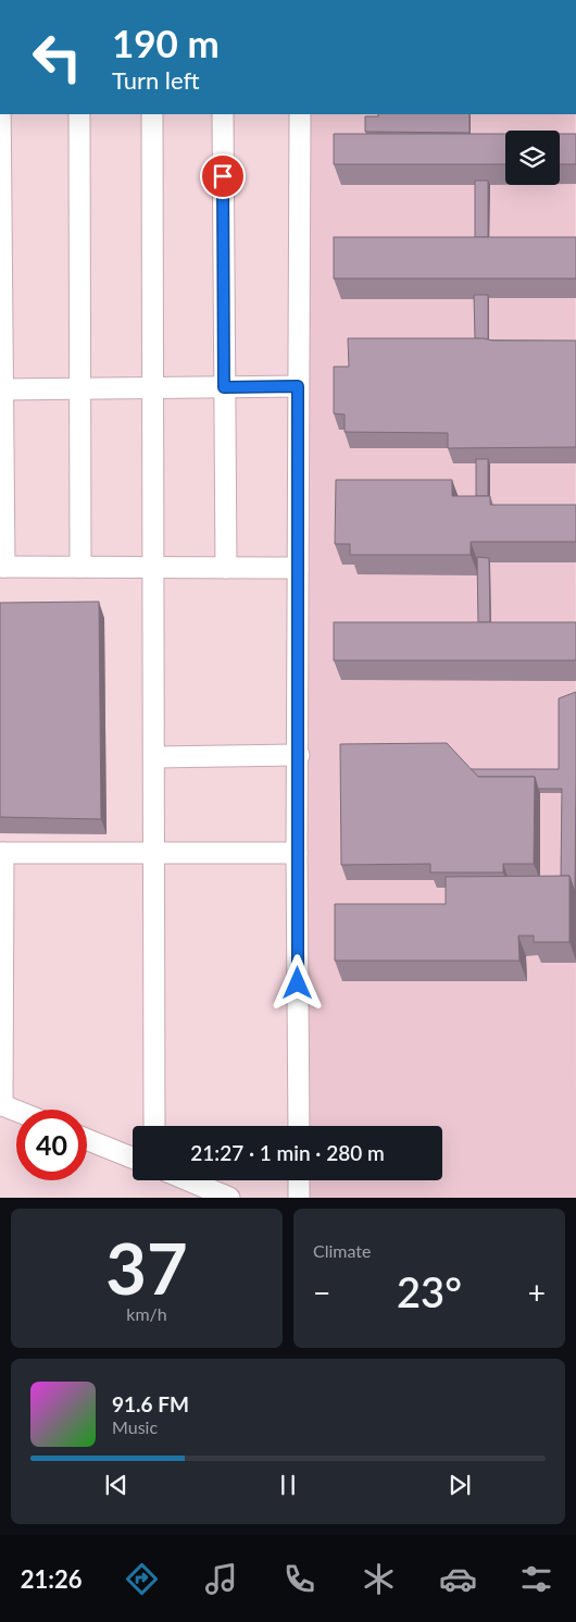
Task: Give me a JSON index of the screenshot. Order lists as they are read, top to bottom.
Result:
{
  "page": {
    "turn": ["190 m", "Turn left"],
    "limit": "40",
    "trip": "21:27 · 1 min · 280 m",
    "tile": [
      ["37", "km/h"],
      "Climate"
    ],
    "heat": ["−", "23°", "+"],
    "song": ["91.6 FM", "Music"],
    "tabs": "21:26"
  }
}
